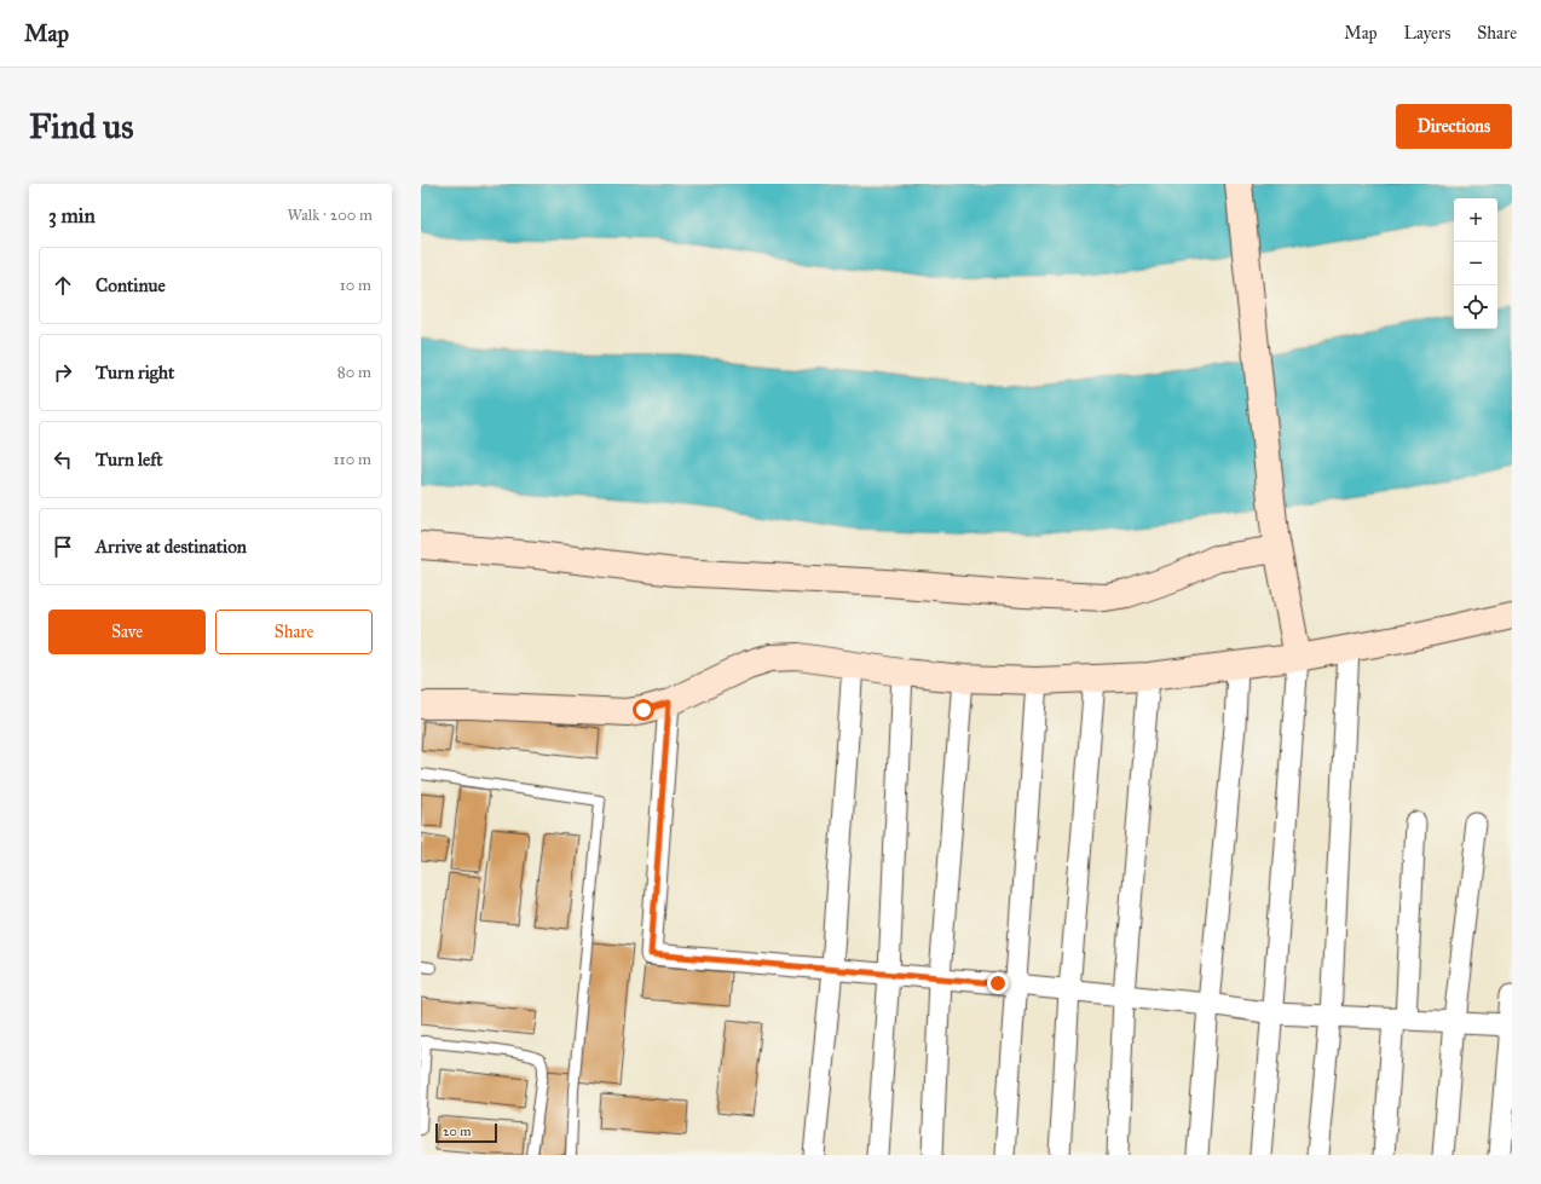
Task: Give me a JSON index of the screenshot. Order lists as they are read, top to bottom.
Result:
{
  "scale_bar": "20 m",
  "page": {
    "header": "Map",
    "nav": ["Map", "Layers", "Share"],
    "buttons": [
      "Directions",
      ["Save", "Share"]
    ],
    "title": "Find us",
    "heading": ["3 min", "Walk · 200 m"],
    "map_buttons": ["+", "−"],
    "list": [
      ["Continue", "10 m"],
      ["Turn right", "80 m"],
      ["Turn left", "110 m"],
      "Arrive at destination"
    ],
    "scale": "20 m"
  }
}
